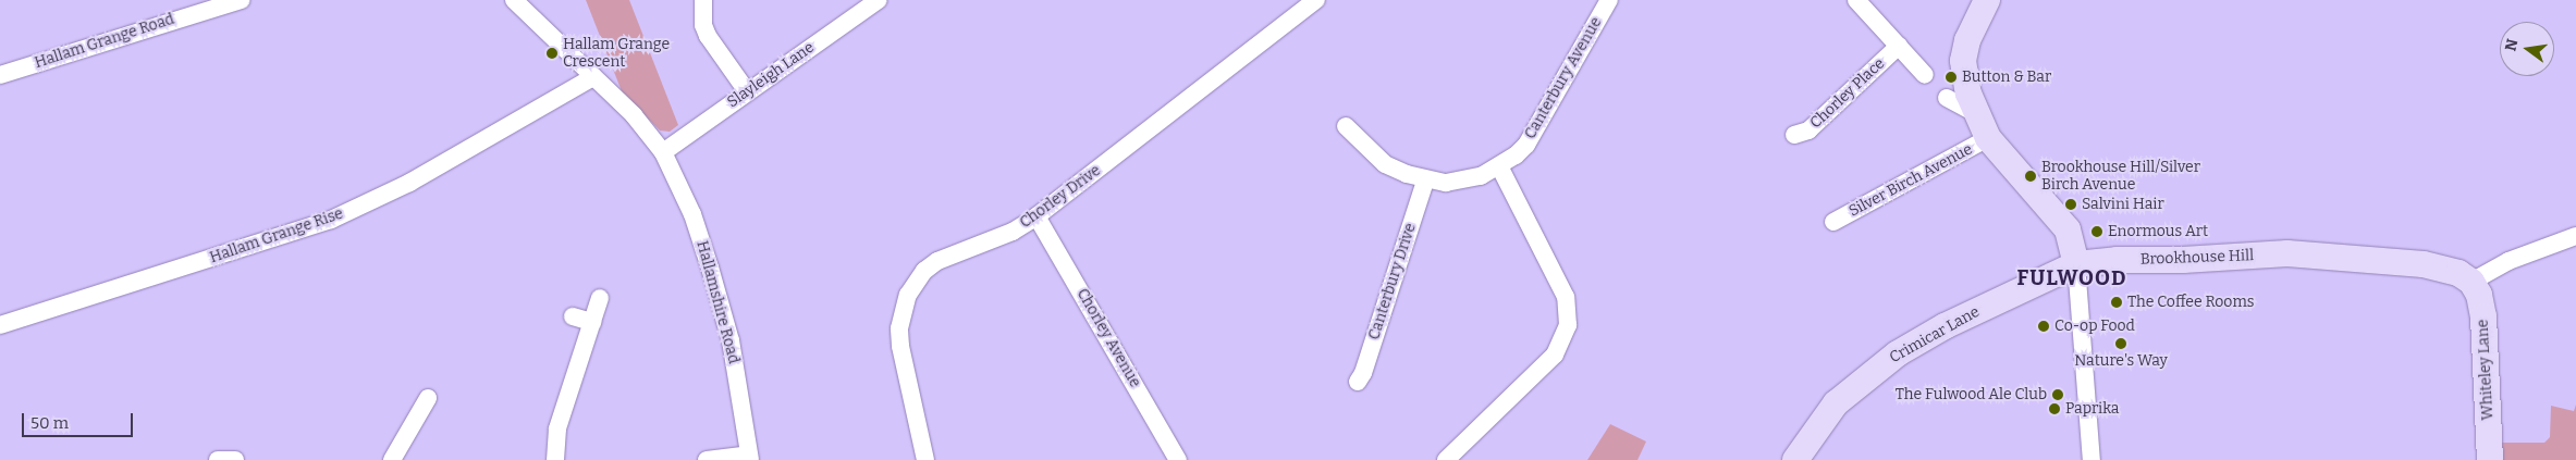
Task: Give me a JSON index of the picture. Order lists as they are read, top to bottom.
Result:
{
  "streets": {
    "street": [
      "Hallam Grange Road",
      "Slayleigh Lane",
      "Canterbury Avenue",
      "Chorley Place",
      "Silver Birch Avenue",
      "Chorley Drive",
      "Hallam Grange Rise",
      "Brookhouse Hill",
      "Canterbury Drive",
      "Hallamshire Road",
      "Crimicar Lane",
      "Chorley Avenue",
      "Whiteley Lane"
    ]
  },
  "crossings": [
    ["Slayleigh Lane", "Hallamshire Road"],
    ["Canterbury Avenue", "Canterbury Drive"],
    ["Chorley Drive", "Chorley Avenue"],
    ["Brookhouse Hill", "Crimicar Lane"],
    ["Brookhouse Hill", "Whiteley Lane"]
  ],
  "districts": ["FULWOOD"],
  "places": [
    "Hallam Grange Crescent",
    "Button & Bar",
    "Brookhouse Hill/Silver Birch Avenue",
    "Salvini Hair",
    "Enormous Art",
    "The Coffee Rooms",
    "Co-op Food",
    "Nature's Way",
    "The Fulwood Ale Club",
    "Paprika"
  ],
  "scale_bar": "50 m",
  "north": "left"
}
